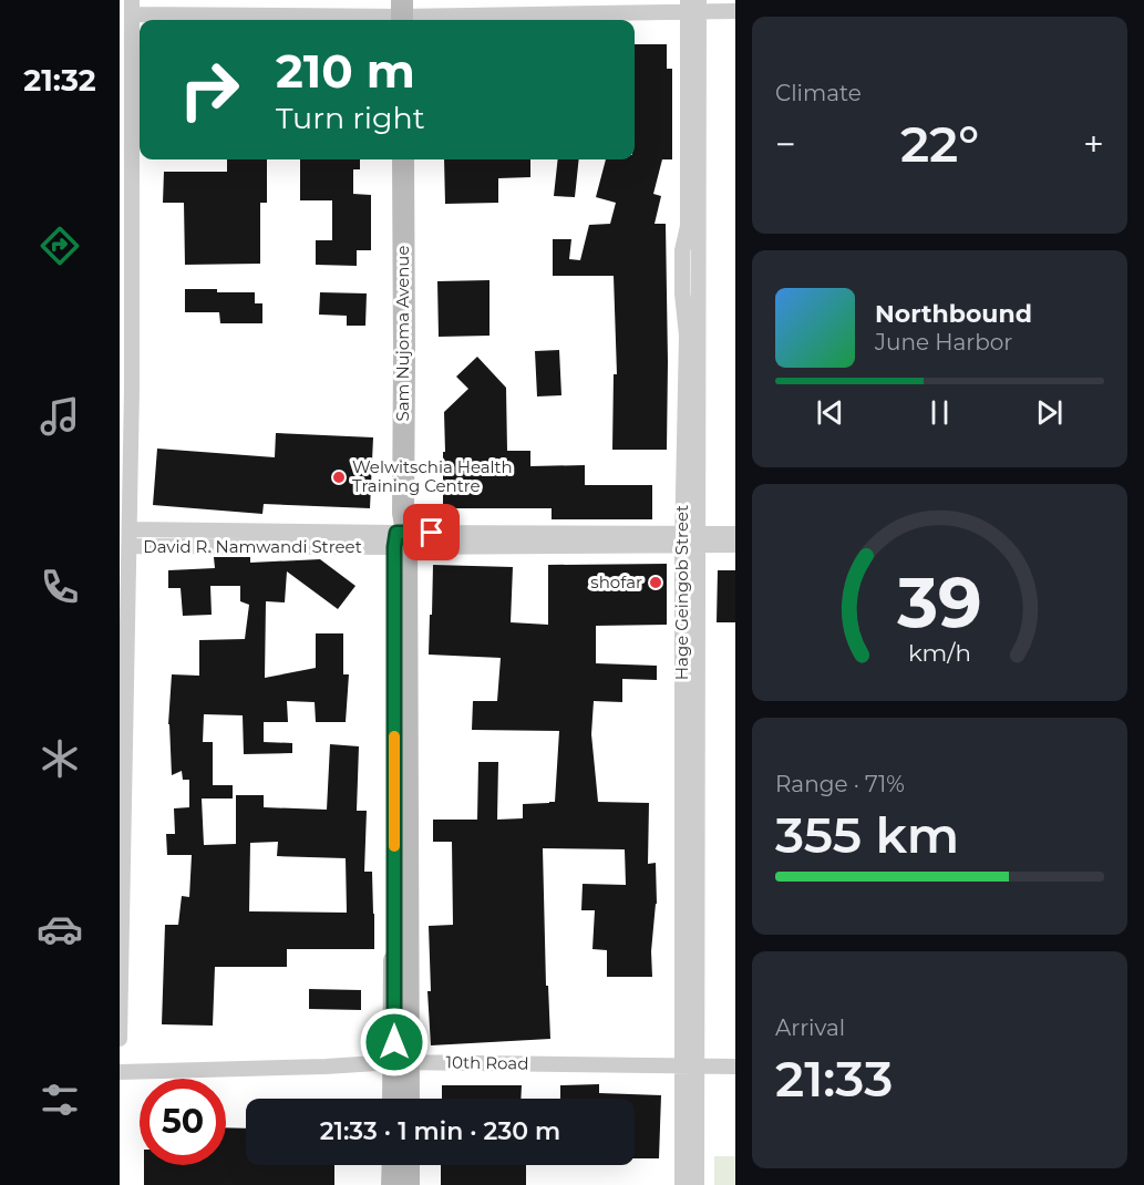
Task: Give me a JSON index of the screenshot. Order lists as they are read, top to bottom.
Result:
{
  "streets": {
    "main road": ["Sam Nujoma Avenue"],
    "street": ["David R. Namwandi Street", "Hage Geingob Street", "10th Road"]
  },
  "crossings": [
    ["Sam Nujoma Avenue", "David R. Namwandi Street"],
    ["Sam Nujoma Avenue", "10th Road"],
    ["David R. Namwandi Street", "Hage Geingob Street"],
    ["Hage Geingob Street", "10th Road"]
  ],
  "places": ["Welwitschia Health Training Centre", "shofar"],
  "page": {
    "tabs": "21:32",
    "tile": [
      "Climate",
      ["Range · 71%", "355 km"],
      ["Arrival", "21:33"]
    ],
    "turn": ["210 m", "Turn right"],
    "heat": ["−", "22°", "+"],
    "song": ["Northbound", "June Harbor"],
    "limit": "50",
    "trip": "21:33 · 1 min · 230 m",
    "gauge": ["39", "km/h"]
  }
}
